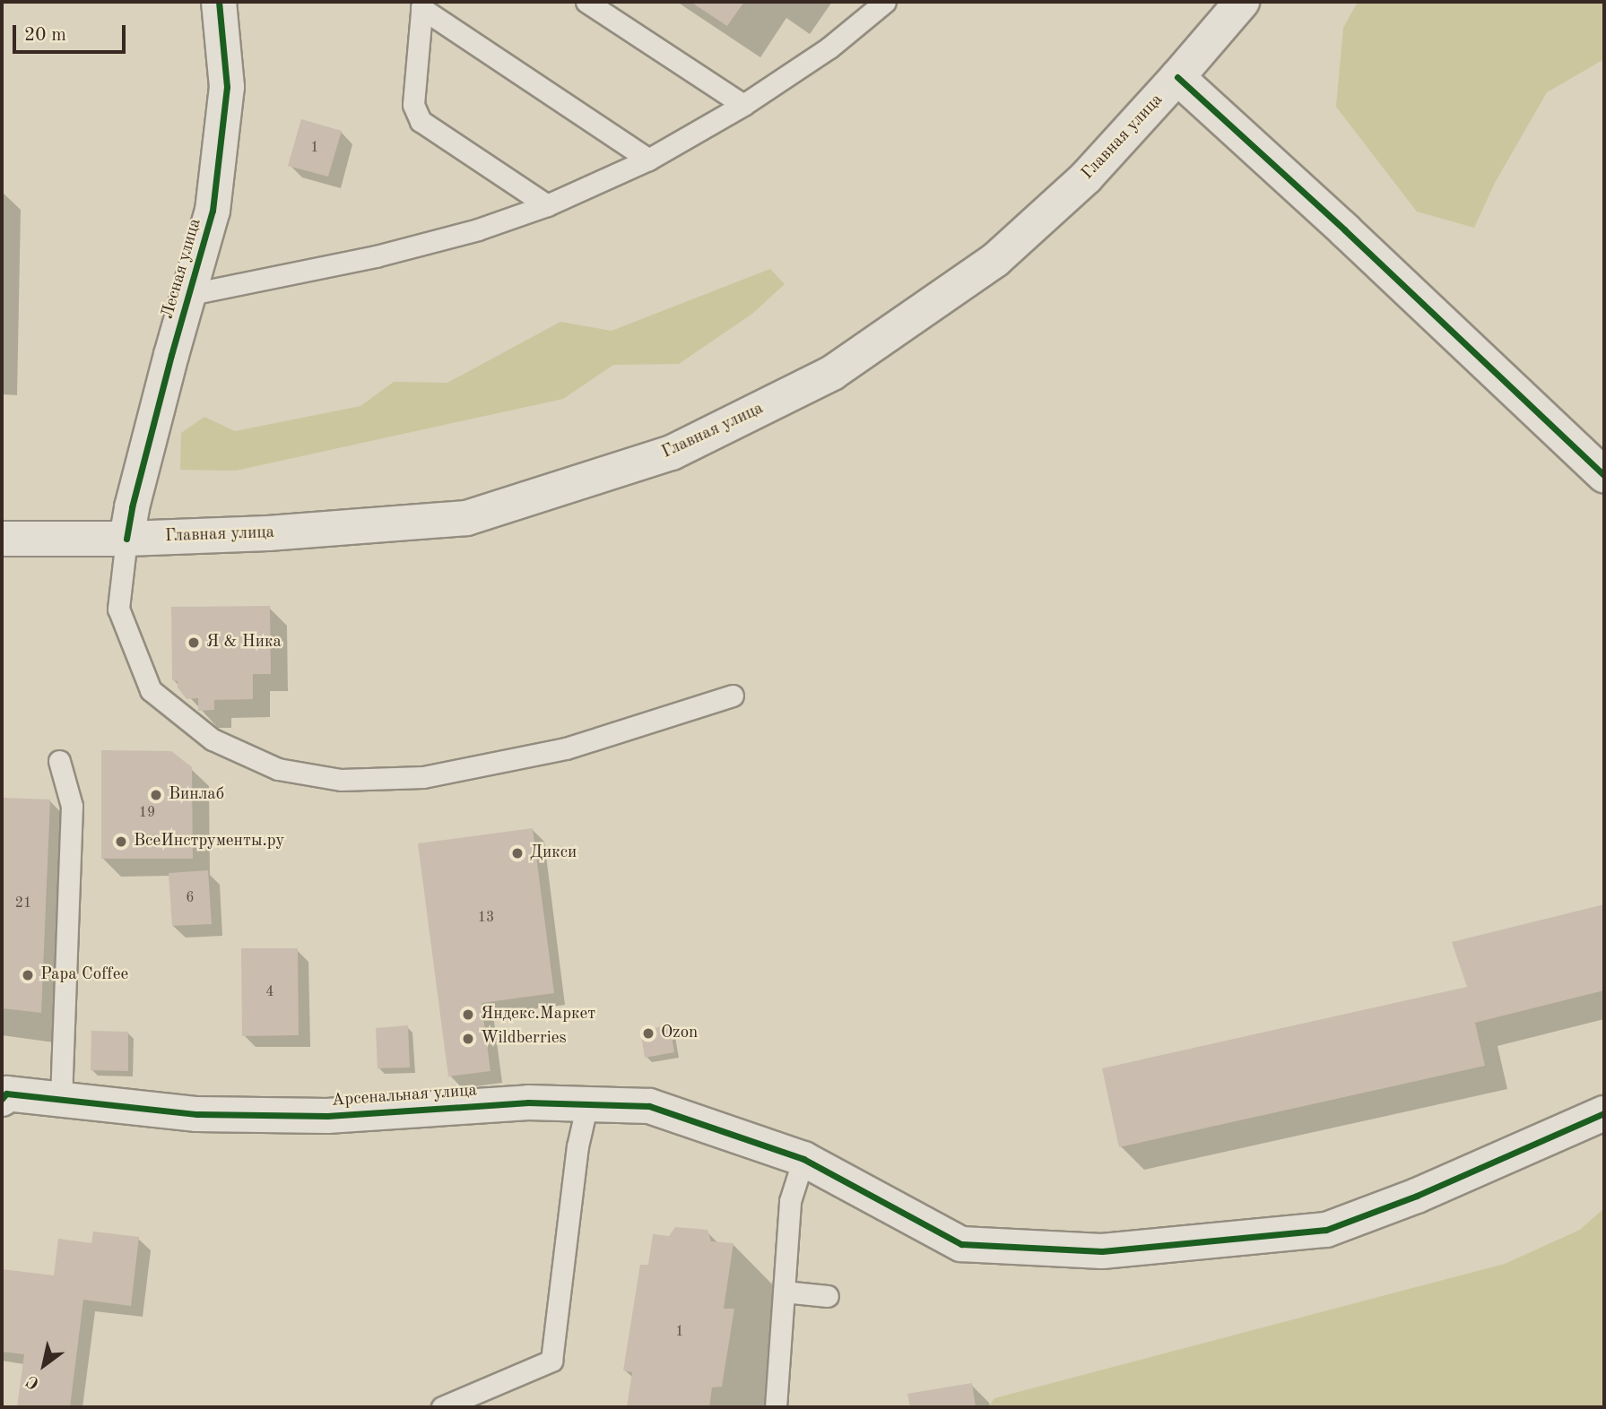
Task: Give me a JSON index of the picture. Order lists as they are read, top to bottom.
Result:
{
  "streets": {
    "street": ["Главная улица", "Лесная улица", "Арсенальная улица"]
  },
  "crossings": [
    ["Главная улица", "Лесная улица"]
  ],
  "places": [
    "Я & Ника",
    "Винлаб",
    "ВсеИнструменты.ру",
    "Дикси",
    "Papa Coffee",
    "Яндекс.Маркет",
    "Ozon",
    "Wildberries"
  ],
  "house_numbers": [
    "1",
    "19",
    "6",
    "21",
    "13",
    "4",
    "1"
  ],
  "scale_bar": "20 m",
  "north": "bottom left"
}
